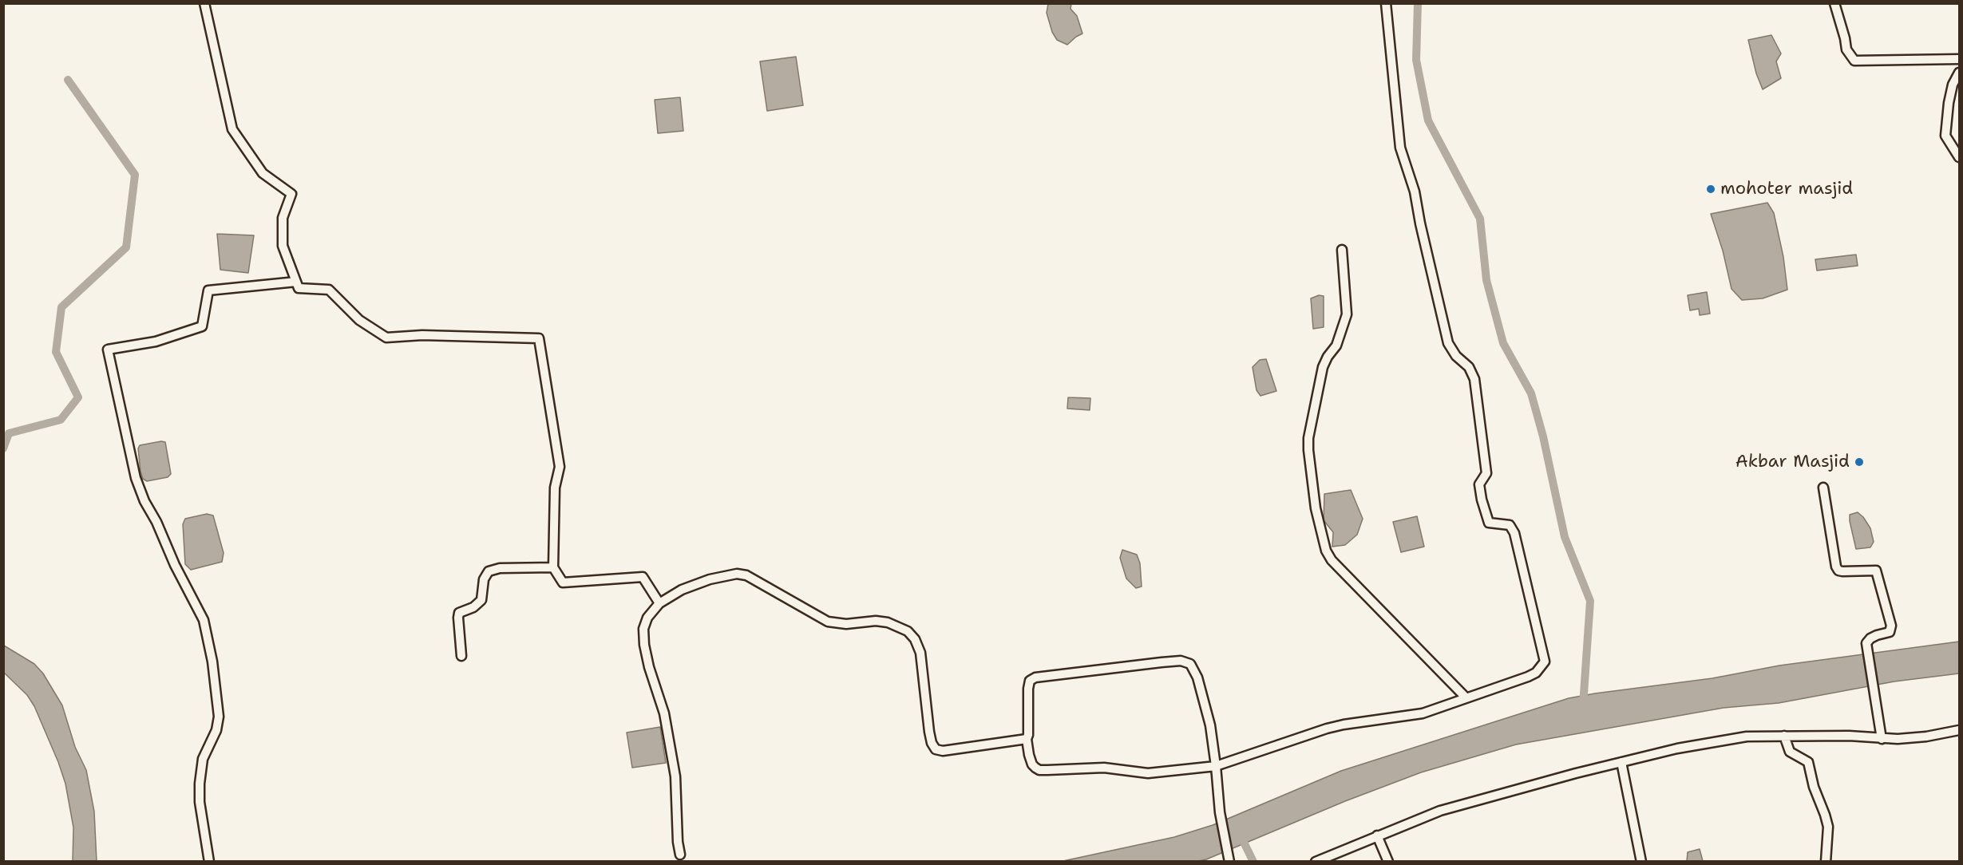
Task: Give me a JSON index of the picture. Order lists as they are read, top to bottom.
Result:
{
  "places": ["mohoter masjid", "Akbar Masjid"]
}
